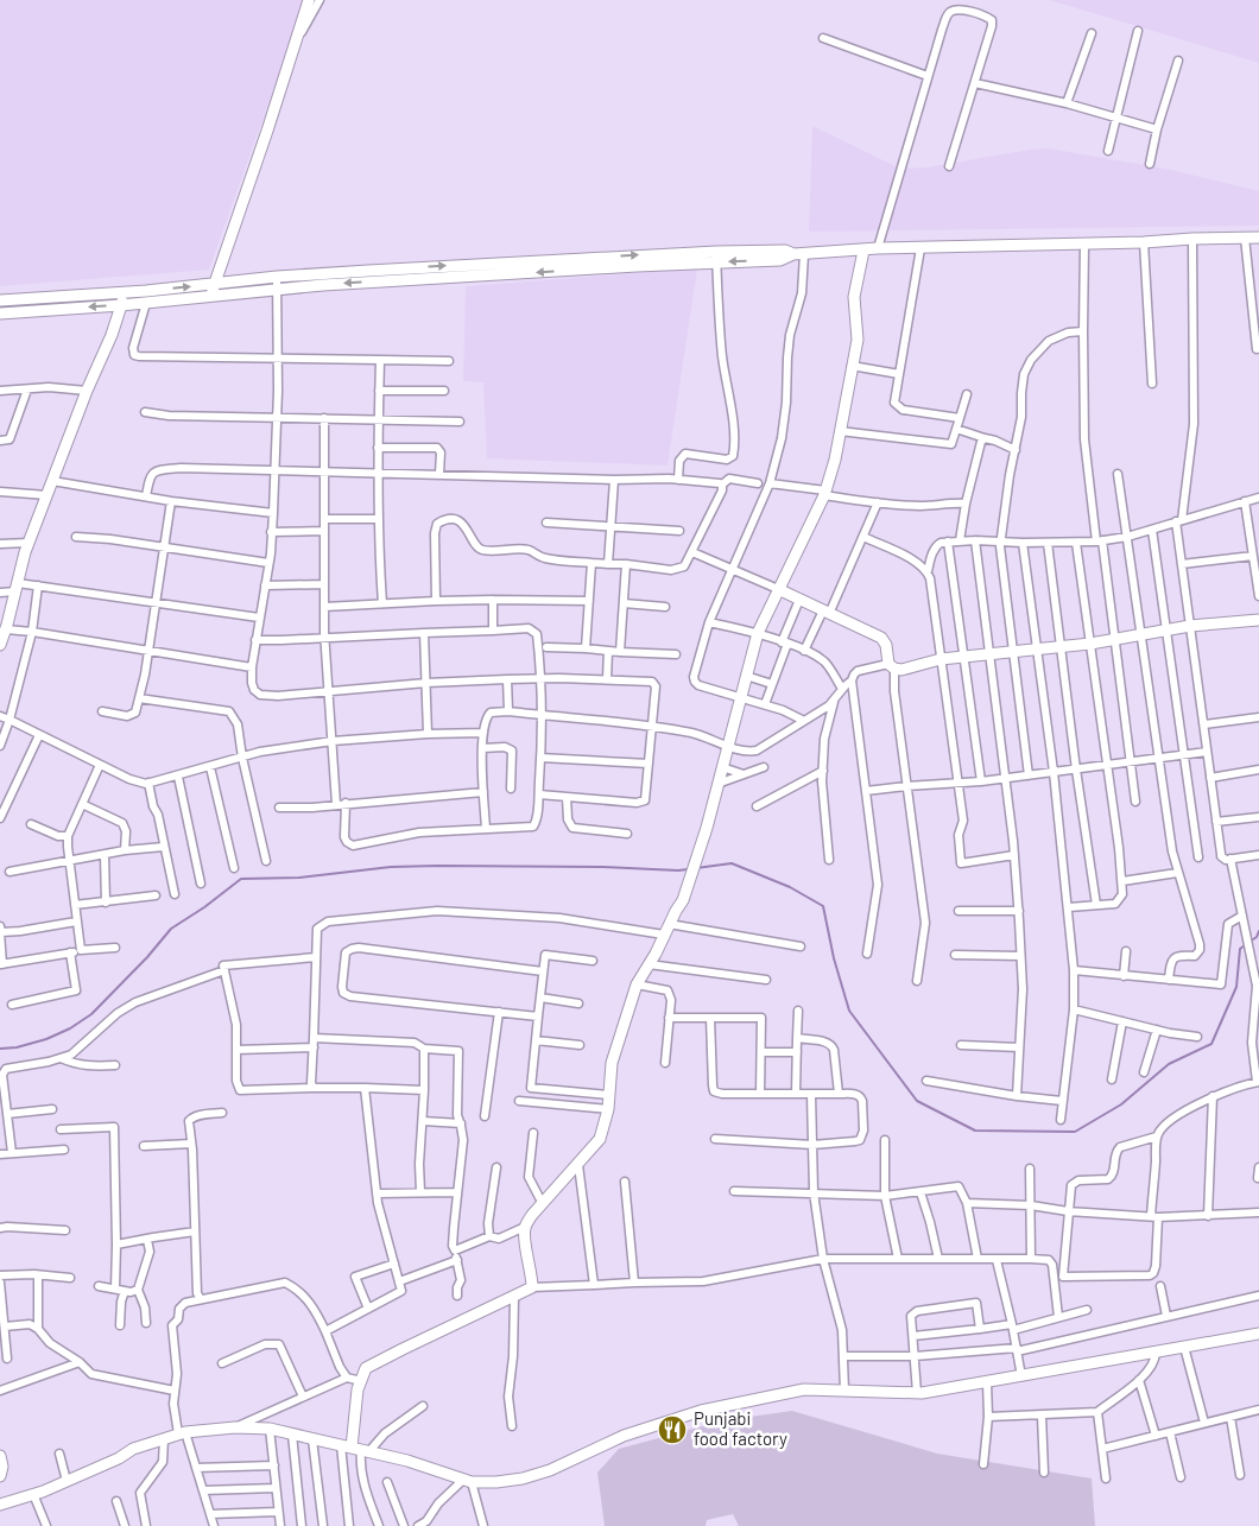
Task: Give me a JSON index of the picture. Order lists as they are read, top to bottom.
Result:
{
  "places": {
    "restaurant": ["Punjabi food factory"]
  }
}
